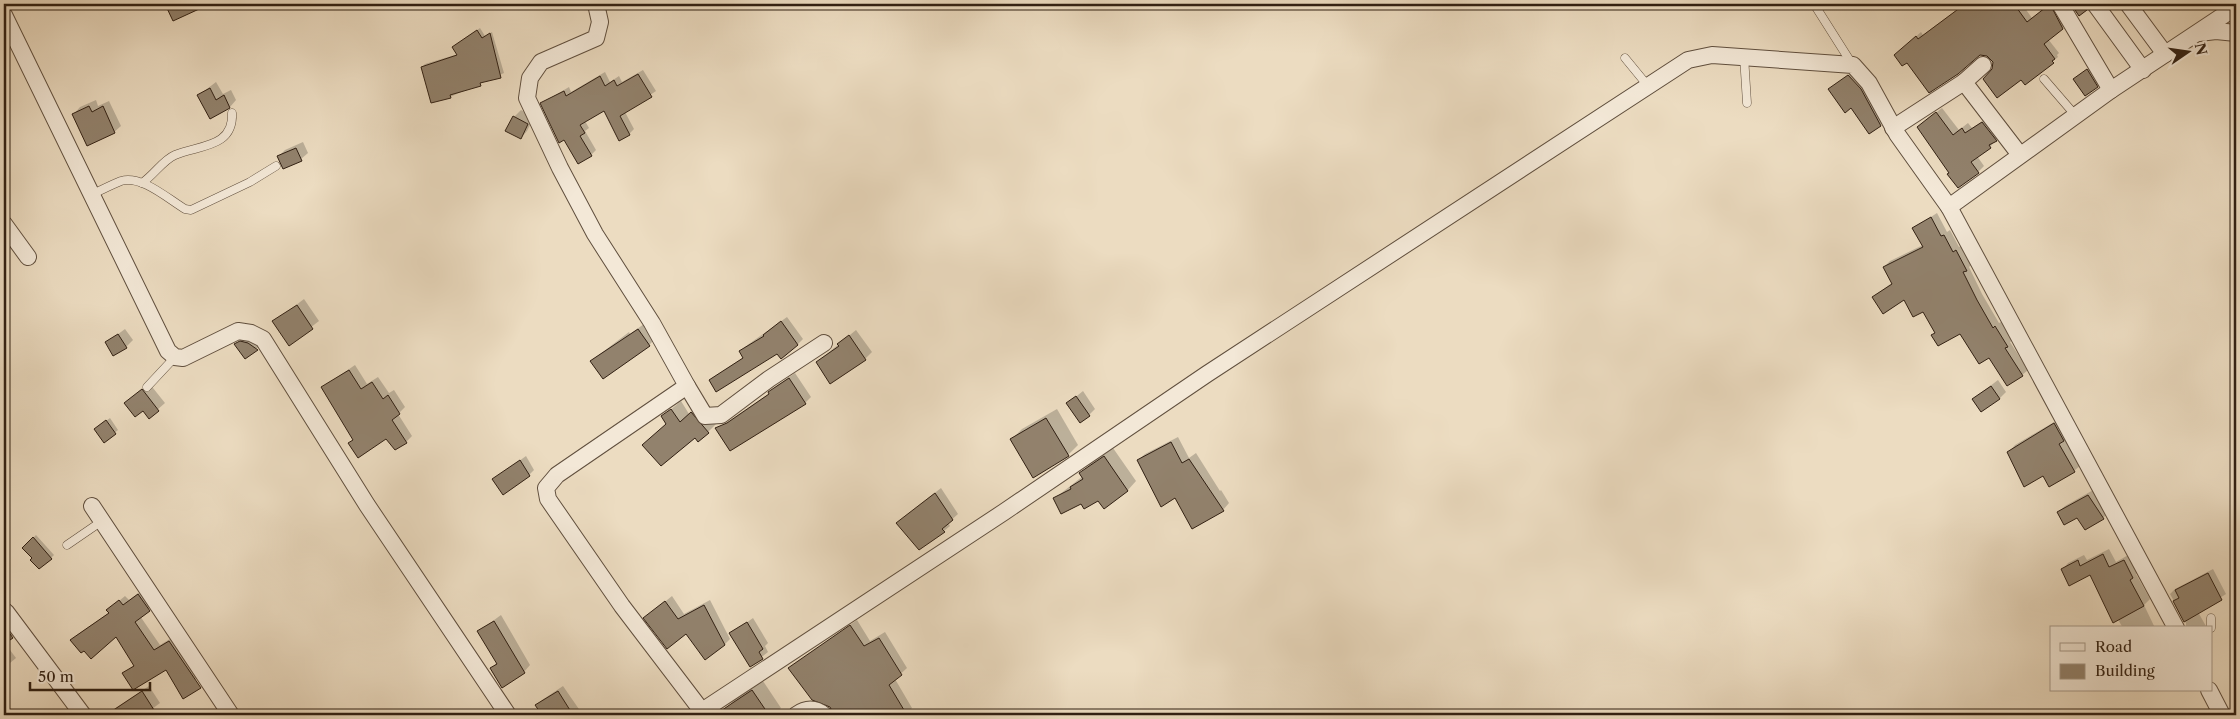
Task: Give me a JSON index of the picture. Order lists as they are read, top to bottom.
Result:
{
  "legend": ["Road", "Building"],
  "scale_bar": "50 m",
  "north": "right"
}
